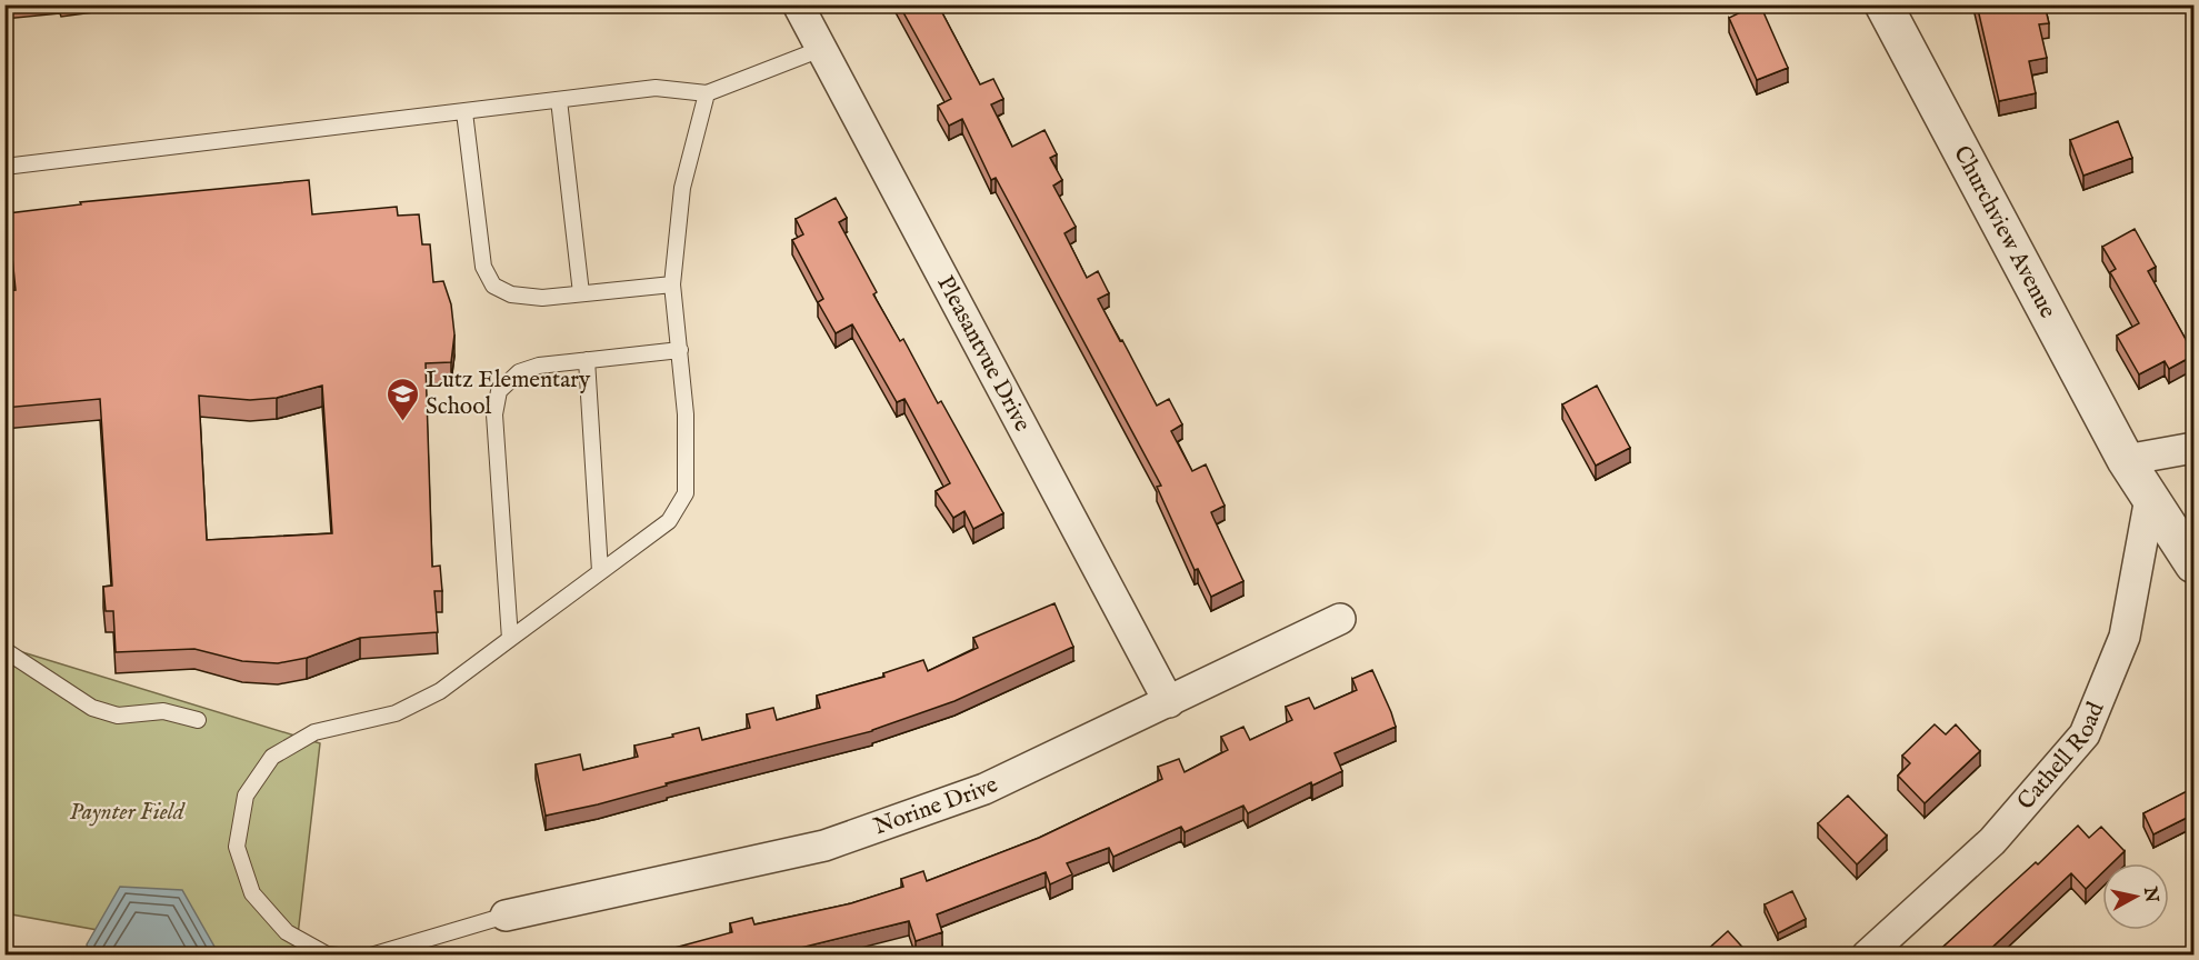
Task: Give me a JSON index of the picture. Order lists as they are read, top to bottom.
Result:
{
  "streets": {
    "street": [
      "Churchview Avenue",
      "Pleasantvue Drive",
      "Cathell Road",
      "Norine Drive"
    ]
  },
  "crossings": [
    ["Churchview Avenue", "Cathell Road"],
    ["Pleasantvue Drive", "Norine Drive"]
  ],
  "parks": ["Paynter Field"],
  "places": {
    "school or university": ["Lutz Elementary School"]
  },
  "north": "right"
}
